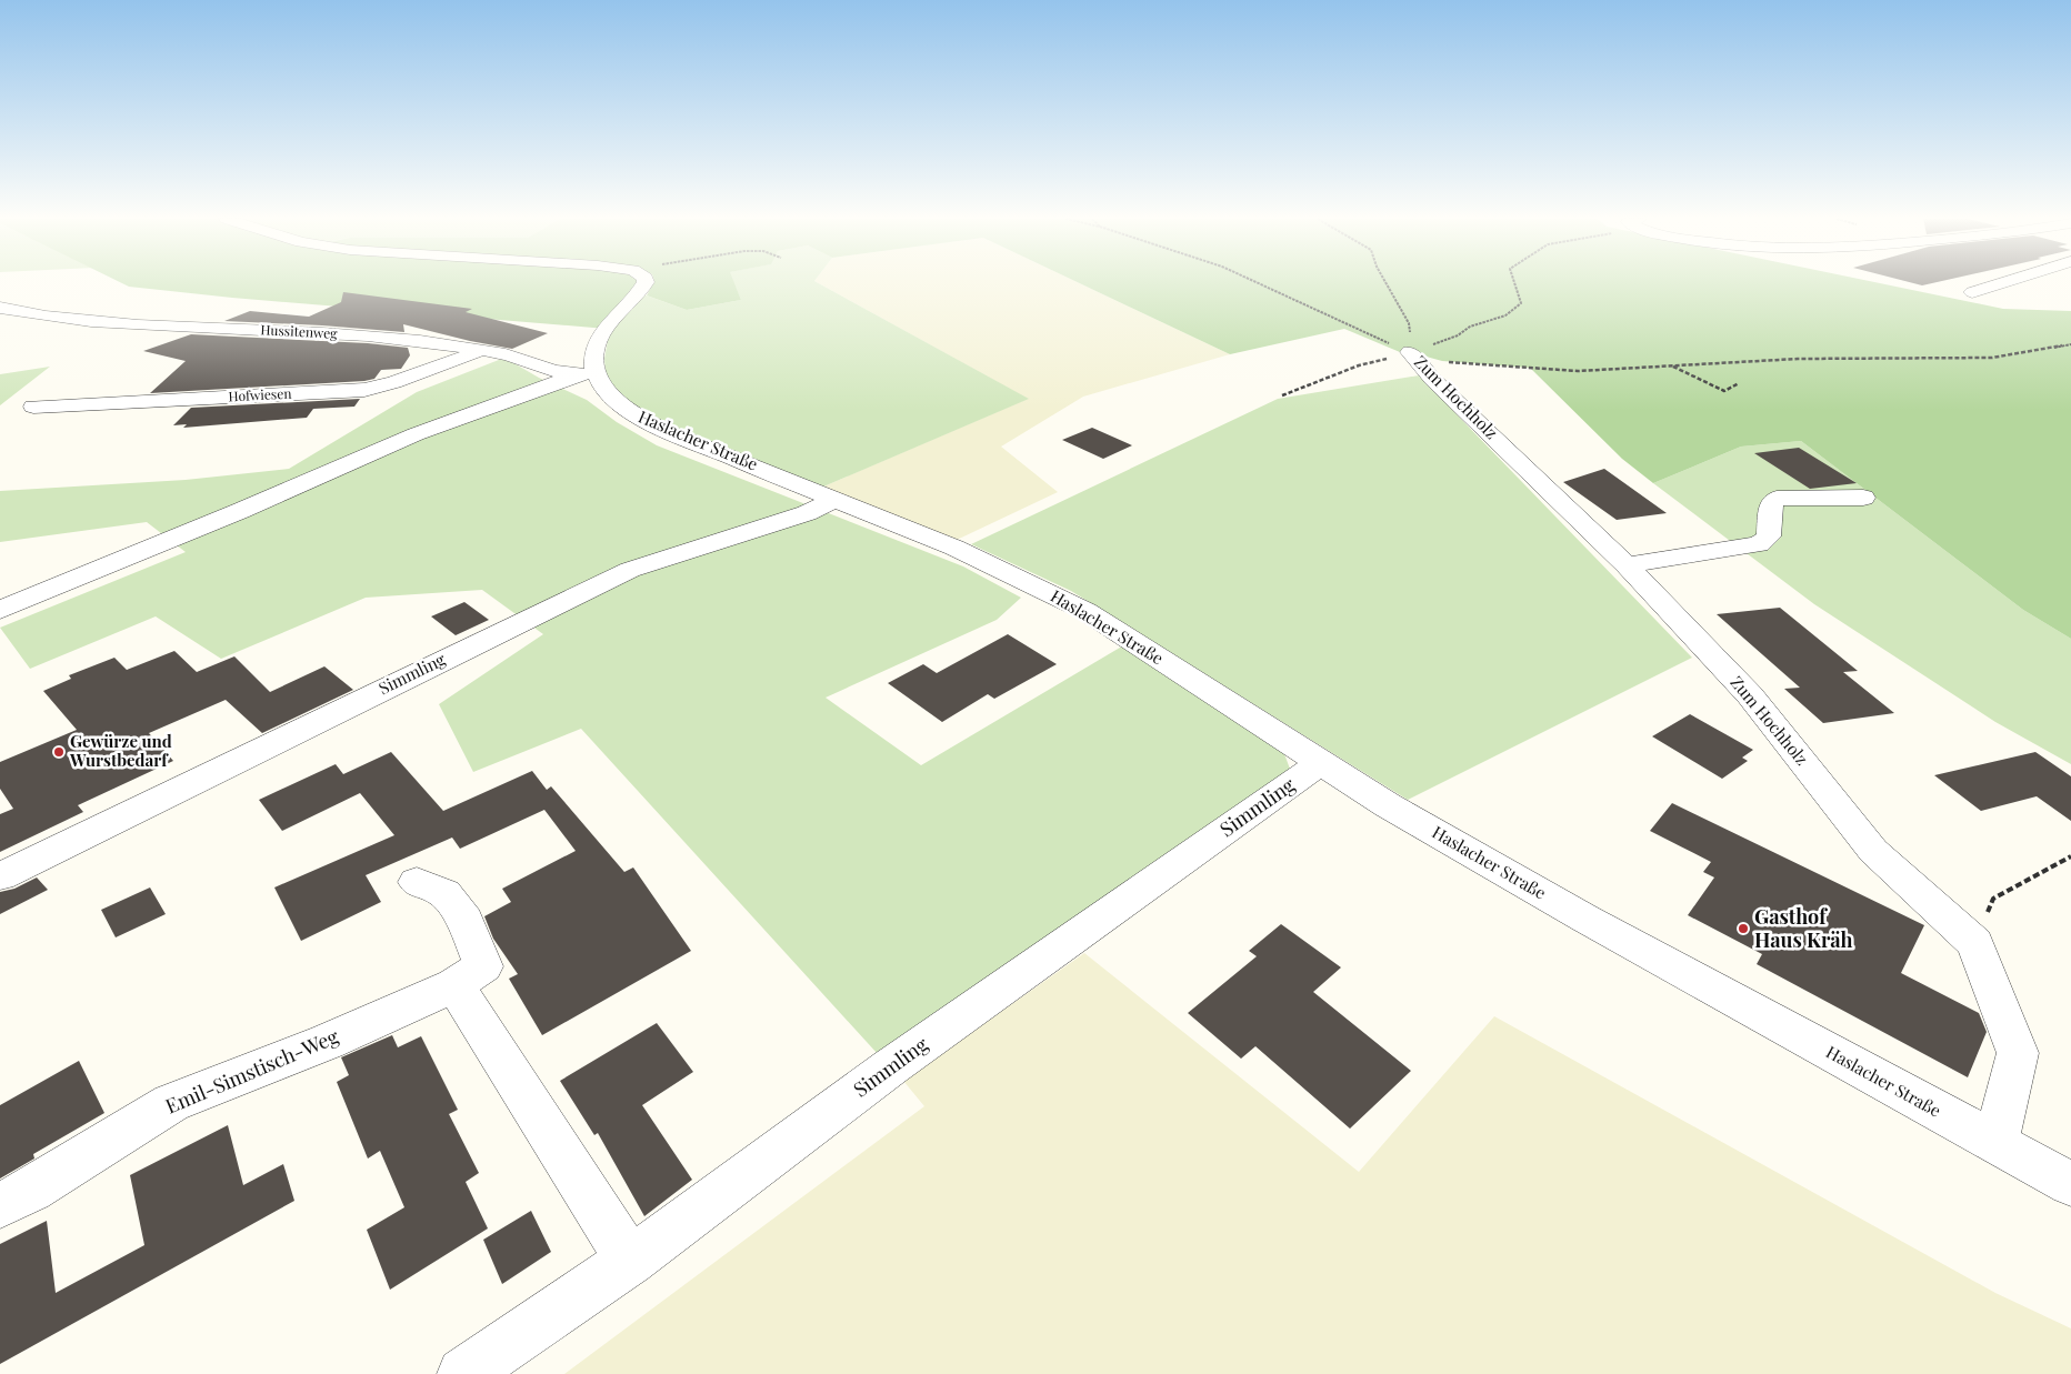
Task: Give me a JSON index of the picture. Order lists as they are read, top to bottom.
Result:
{
  "streets": {
    "street": [
      "Hussitenweg",
      "Hofwiesen",
      "Zum Hochholz",
      "Haslacher Straße",
      "Simmling",
      "Emil-Simstisch-Weg"
    ]
  },
  "crossings": [
    ["Hussitenweg", "Hofwiesen"],
    ["Hussitenweg", "Haslacher Straße"],
    ["Zum Hochholz", "Haslacher Straße"],
    ["Haslacher Straße", "Simmling"]
  ],
  "places": ["Gewürze und Wurstbedarf", "Gasthof Haus Kräh"]
}
